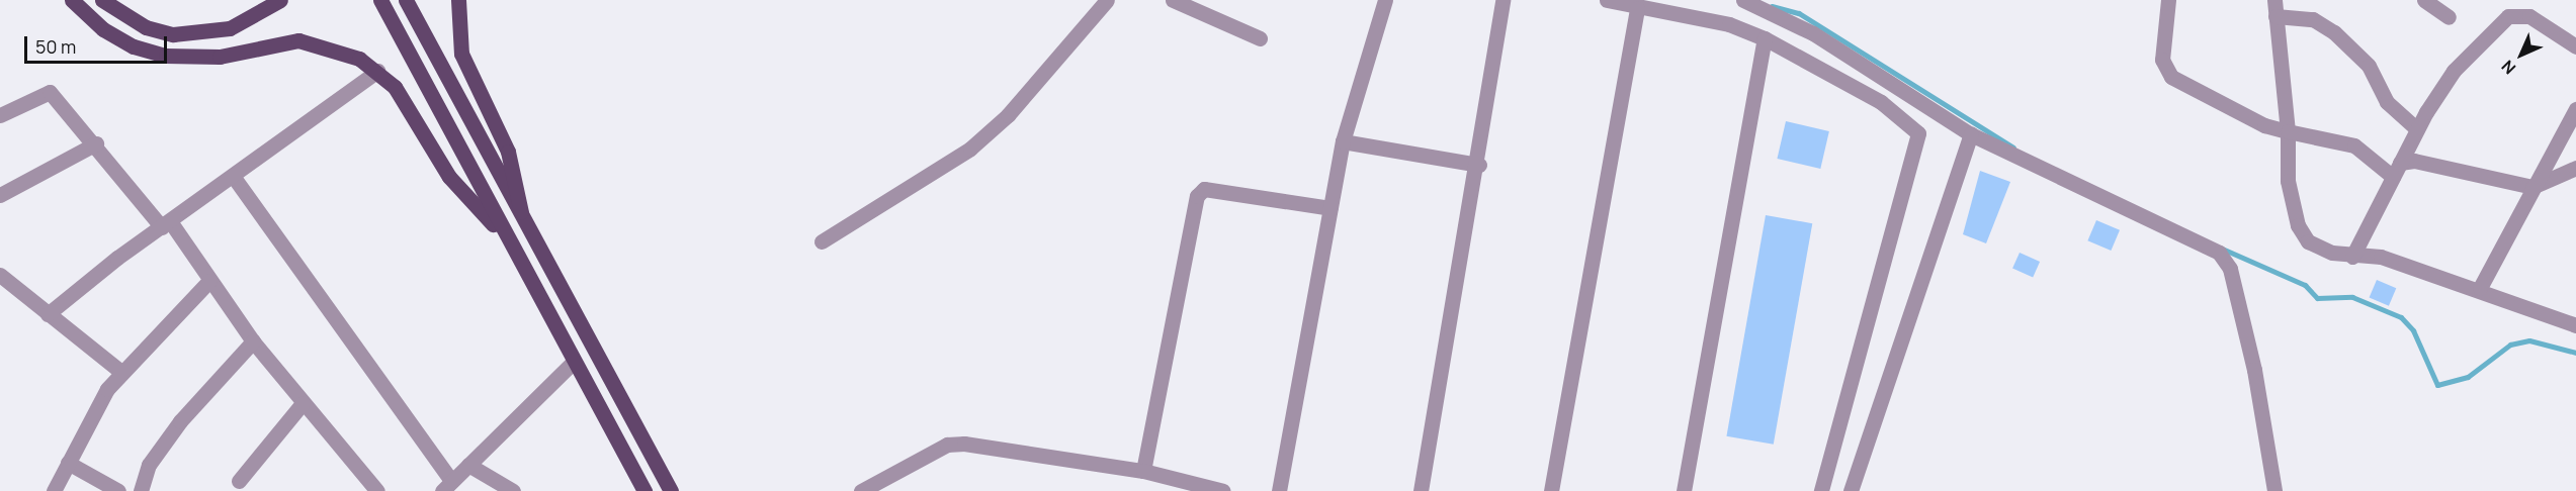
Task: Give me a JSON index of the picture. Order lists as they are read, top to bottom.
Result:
{
  "scale_bar": "50 m",
  "north": "bottom left"
}
